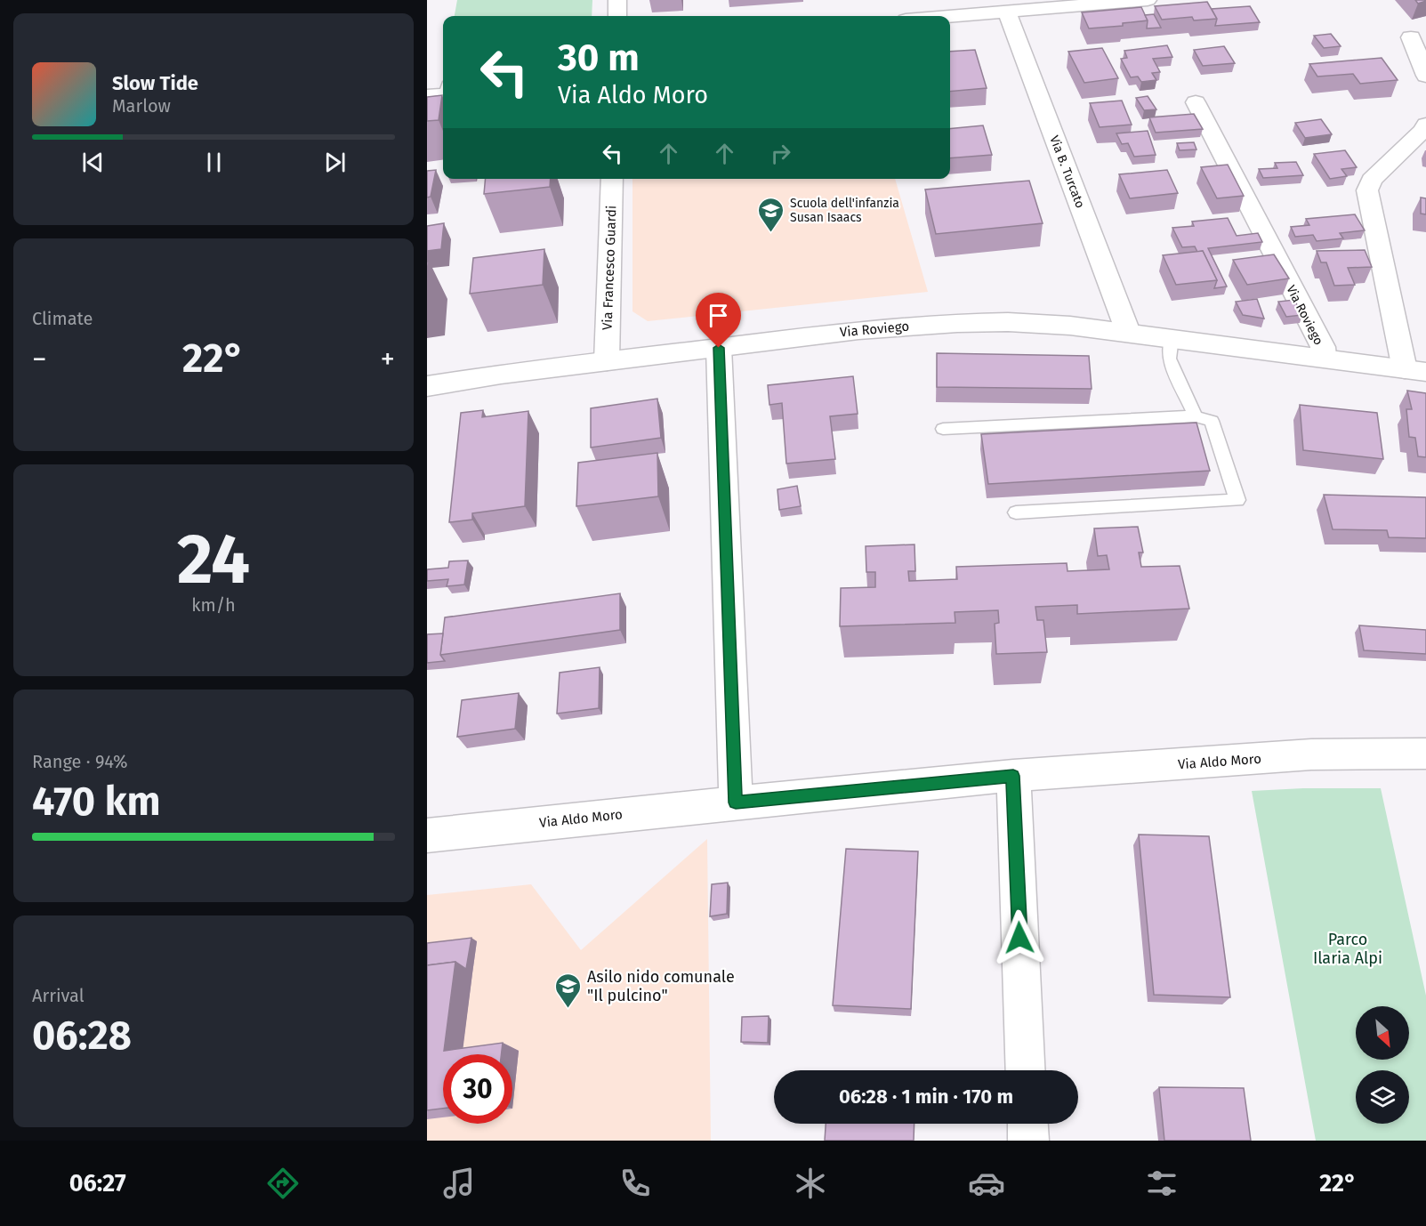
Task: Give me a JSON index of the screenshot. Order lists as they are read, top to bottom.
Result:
{
  "streets": {
    "street": [
      "Via B. Turcato",
      "Via Francesco Guardi",
      "Via Roviego",
      "Via Aldo Moro"
    ]
  },
  "crossings": [
    ["Via B. Turcato", "Via Roviego"],
    ["Via Francesco Guardi", "Via Roviego"]
  ],
  "parks": ["Parco Ilaria Alpi"],
  "places": {
    "school or university": ["Scuola dell'infanzia Susan Isaacs", "Asilo nido comunale \"Il pulcino\""]
  },
  "north": "bottom right",
  "page": {
    "turn": ["30 m", "Via Aldo Moro"],
    "song": ["Slow Tide", "Marlow"],
    "tile": [
      "Climate",
      ["24", "km/h"],
      ["Range · 94%", "470 km"],
      ["Arrival", "06:28"]
    ],
    "heat": ["−", "22°", "+"],
    "limit": "30",
    "trip": "06:28 · 1 min · 170 m",
    "tabs": ["06:27", "22°"]
  }
}
